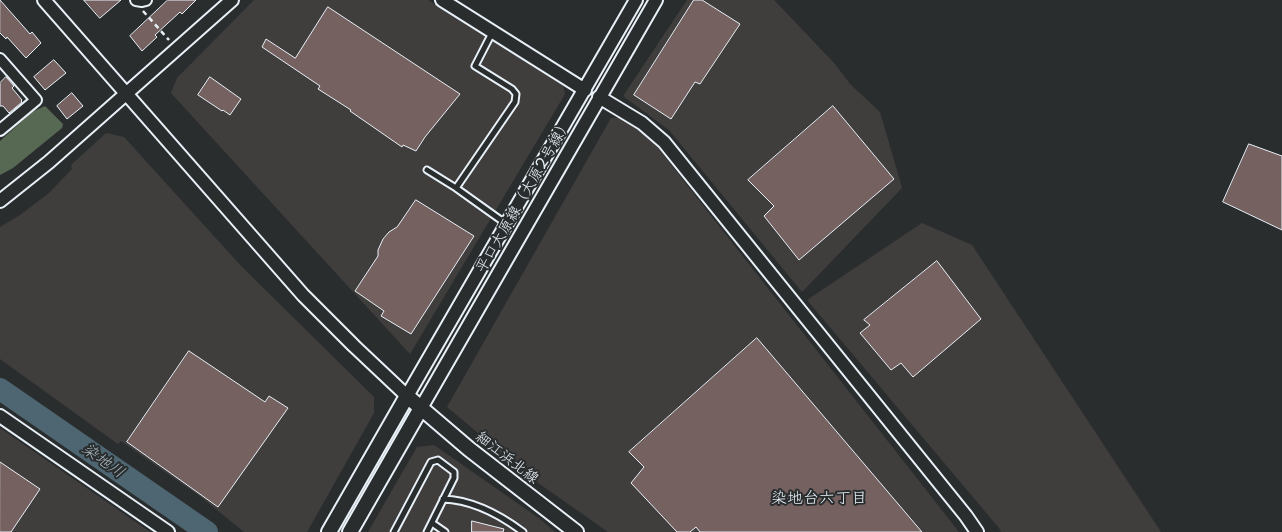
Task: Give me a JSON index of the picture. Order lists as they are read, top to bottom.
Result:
{
  "streets": {
    "main road": ["細江浜北線"],
    "street": ["平口大原線（大原2号線）"]
  },
  "crossings": [
    ["平口大原線（大原2号線）", "細江浜北線"]
  ],
  "districts": ["染地台六丁目"],
  "water": ["染地川"]
}
